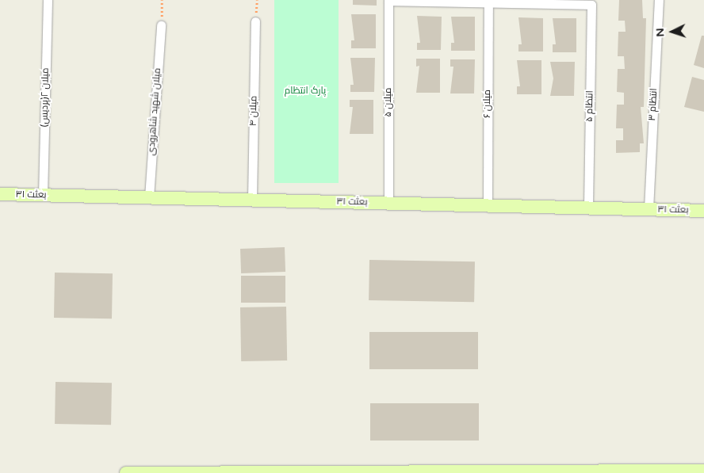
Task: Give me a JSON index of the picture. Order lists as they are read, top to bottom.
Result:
{
  "streets": {
    "street": [
      "میلان ۲(پردیس)",
      "میلان ۵",
      "میلان ۶",
      "انتظام ۳",
      "انتظام ۵",
      "میلان ۴",
      "میلان شهید شاهرودی",
      "بعثت ۳۱"
    ]
  },
  "crossings": [
    ["میلان ۲(پردیس)", "بعثت ۳۱"],
    ["میلان ۵", "بعثت ۳۱"],
    ["میلان ۶", "انتظام ۵"],
    ["میلان ۶", "بعثت ۳۱"],
    ["انتظام ۳", "بعثت ۳۱"],
    ["انتظام ۵", "بعثت ۳۱"],
    ["میلان ۴", "بعثت ۳۱"],
    ["میلان شهید شاهرودی", "بعثت ۳۱"]
  ],
  "parks": ["پارک انتظام"],
  "north": "left"
}
